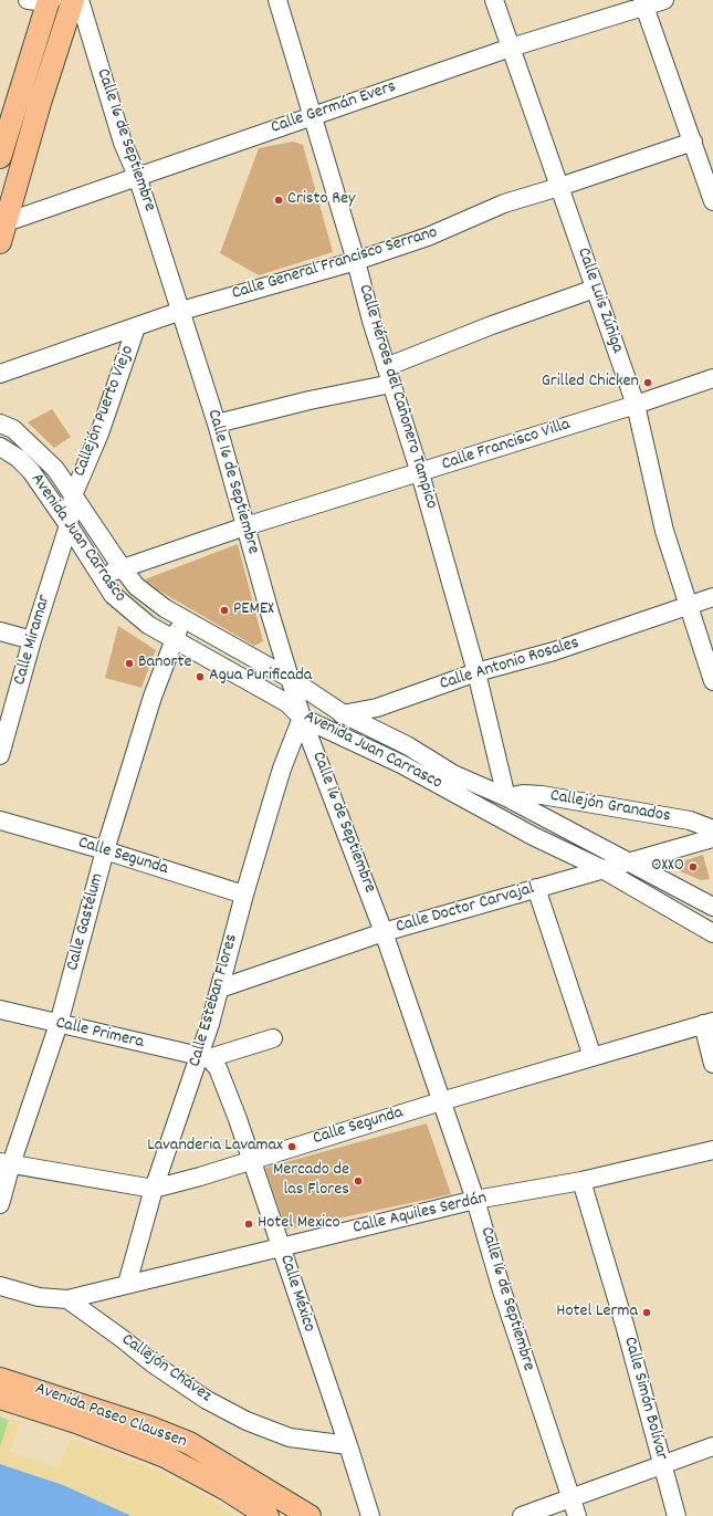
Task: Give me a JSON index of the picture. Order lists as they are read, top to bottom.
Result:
{
  "streets": {
    "main road": ["Avenida Paseo Claussen"],
    "street": [
      "Calle Germán Evers",
      "Calle 16 de Septiembre",
      "Calle General Francisco Serrano",
      "Calle Luis Zúñiga",
      "Calle Héroes del Cañonero Tampico",
      "Callejón Puerto Viejo",
      "Calle Francisco Villa",
      "Avenida Juan Carrasco",
      "Calle Miramar",
      "Calle Antonio Rosales",
      "Callejón Granados",
      "Calle Segunda",
      "Calle Doctor Carvajal",
      "Calle Gastélum",
      "Calle Esteban Flores",
      "Calle Primera",
      "Calle Aquiles Serdán",
      "Calle México",
      "Callejón Chávez",
      "Calle Simón Bolívar"
    ]
  },
  "crossings": [
    ["Calle Germán Evers", "Calle 16 de Septiembre"],
    ["Calle Germán Evers", "Calle Luis Zúñiga"],
    ["Calle Germán Evers", "Calle Héroes del Cañonero Tampico"],
    ["Calle 16 de Septiembre", "Calle General Francisco Serrano"],
    ["Calle 16 de Septiembre", "Calle Francisco Villa"],
    ["Calle 16 de Septiembre", "Avenida Juan Carrasco"],
    ["Calle 16 de Septiembre", "Calle Antonio Rosales"],
    ["Calle 16 de Septiembre", "Calle Segunda"],
    ["Calle 16 de Septiembre", "Calle Doctor Carvajal"],
    ["Calle 16 de Septiembre", "Calle Esteban Flores"],
    ["Calle 16 de Septiembre", "Calle Aquiles Serdán"],
    ["Calle General Francisco Serrano", "Calle Luis Zúñiga"],
    ["Calle General Francisco Serrano", "Calle Héroes del Cañonero Tampico"],
    ["Calle General Francisco Serrano", "Callejón Puerto Viejo"],
    ["Calle Luis Zúñiga", "Calle Francisco Villa"],
    ["Calle Luis Zúñiga", "Calle Antonio Rosales"],
    ["Calle Héroes del Cañonero Tampico", "Calle Francisco Villa"],
    ["Calle Héroes del Cañonero Tampico", "Avenida Juan Carrasco"],
    ["Calle Héroes del Cañonero Tampico", "Calle Antonio Rosales"],
    ["Calle Héroes del Cañonero Tampico", "Callejón Granados"],
    ["Callejón Puerto Viejo", "Avenida Juan Carrasco"],
    ["Callejón Puerto Viejo", "Calle Miramar"],
    ["Calle Francisco Villa", "Avenida Juan Carrasco"],
    ["Avenida Juan Carrasco", "Calle Miramar"],
    ["Avenida Juan Carrasco", "Calle Antonio Rosales"],
    ["Avenida Juan Carrasco", "Callejón Granados"],
    ["Avenida Juan Carrasco", "Calle Doctor Carvajal"],
    ["Avenida Juan Carrasco", "Calle Gastélum"],
    ["Avenida Juan Carrasco", "Calle Esteban Flores"],
    ["Calle Antonio Rosales", "Calle Esteban Flores"],
    ["Calle Segunda", "Calle Gastélum"],
    ["Calle Segunda", "Calle Esteban Flores"],
    ["Calle Segunda", "Calle México"],
    ["Calle Doctor Carvajal", "Calle Esteban Flores"],
    ["Calle Gastélum", "Calle Primera"],
    ["Calle Esteban Flores", "Calle Primera"],
    ["Calle Esteban Flores", "Calle Aquiles Serdán"],
    ["Calle Esteban Flores", "Calle México"],
    ["Calle Primera", "Calle México"],
    ["Calle Aquiles Serdán", "Calle México"],
    ["Calle Aquiles Serdán", "Callejón Chávez"],
    ["Calle Aquiles Serdán", "Calle Simón Bolívar"],
    ["Calle México", "Callejón Chávez"]
  ],
  "places": [
    "Cristo Rey",
    "Grilled Chicken",
    "PEMEX",
    "Banorte",
    "Agua Purificada",
    "OXXO",
    "Lavanderia Lavamax",
    "Mercado de las Flores",
    "Hotel Mexico",
    "Hotel Lerma"
  ]
}
